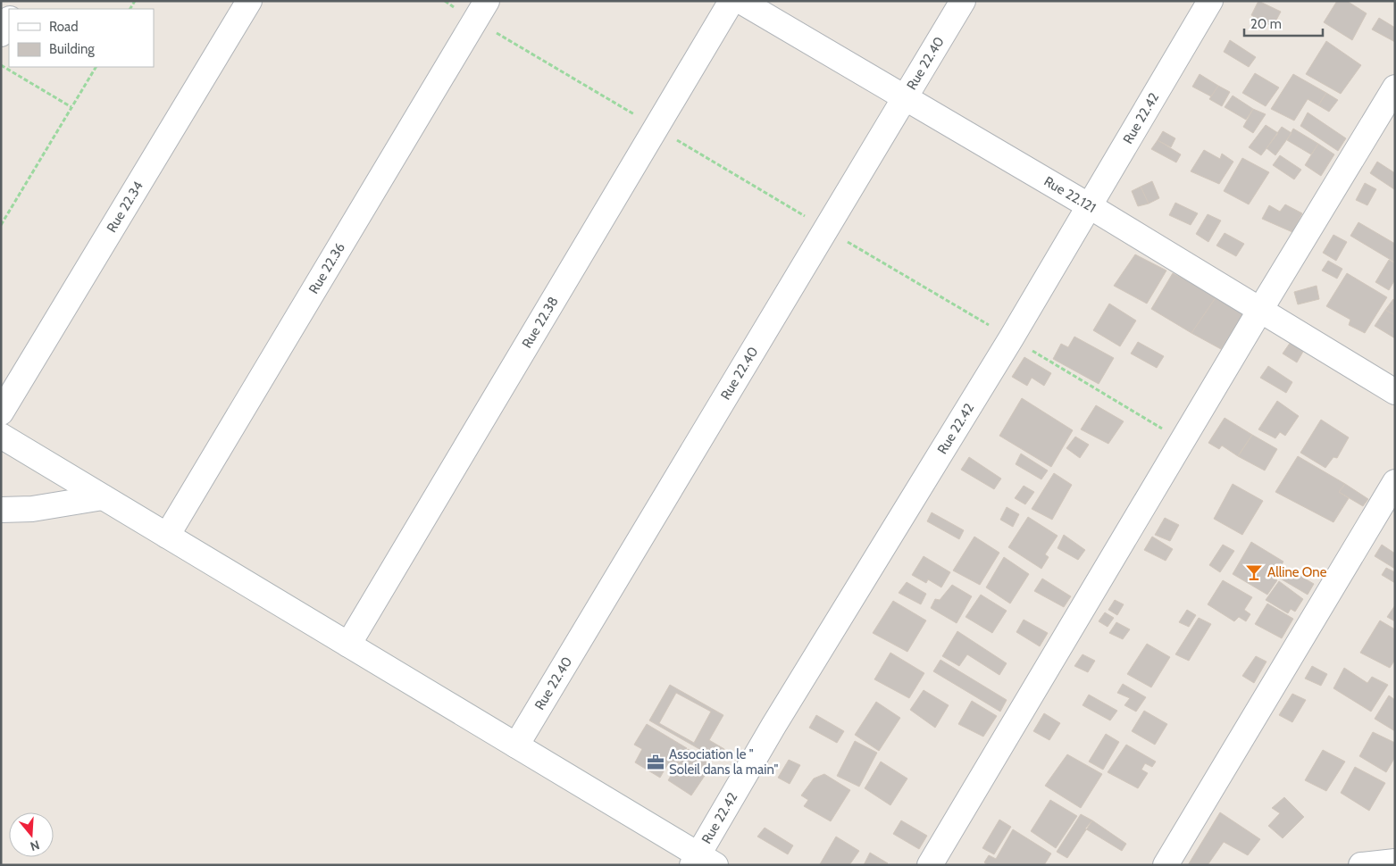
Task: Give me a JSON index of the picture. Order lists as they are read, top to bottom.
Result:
{
  "streets": {
    "street": [
      "Rue 22.40",
      "Rue 22.42",
      "Rue 22.121",
      "Rue 22.34",
      "Rue 22.36",
      "Rue 22.38"
    ]
  },
  "crossings": [
    ["Rue 22.40", "Rue 22.121"],
    ["Rue 22.42", "Rue 22.121"]
  ],
  "places": {
    "bar": ["Alline One"],
    "office": ["Association le \" Soleil dans la main\""]
  },
  "legend": ["Road", "Building"],
  "scale_bar": "20 m",
  "north": "bottom"
}
